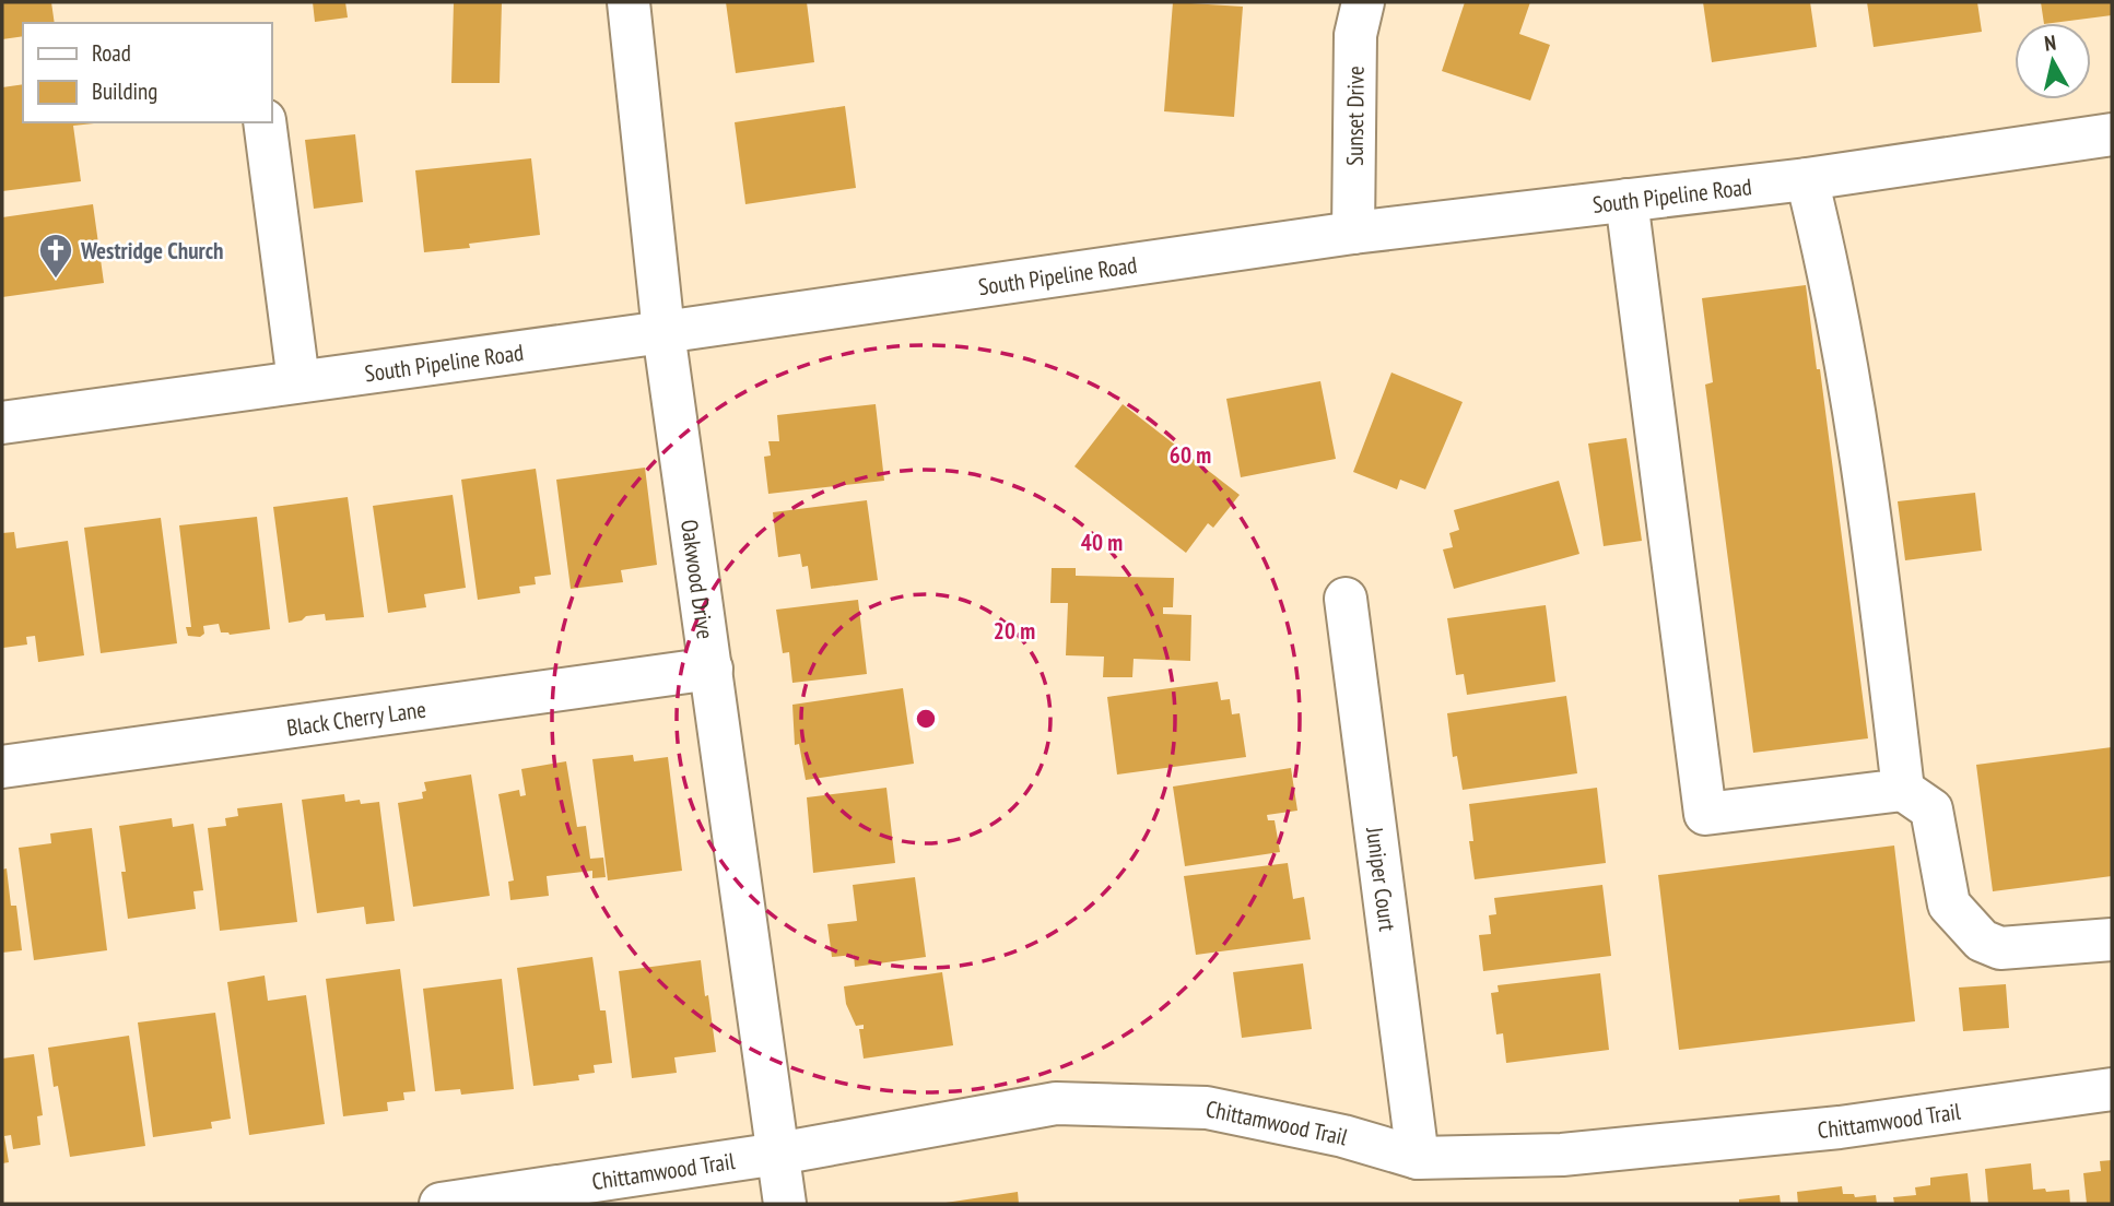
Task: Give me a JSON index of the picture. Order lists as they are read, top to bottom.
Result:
{
  "streets": {
    "street": [
      "Sunset Drive",
      "South Pipeline Road",
      "Oakwood Drive",
      "Black Cherry Lane",
      "Juniper Court",
      "Chittamwood Trail"
    ]
  },
  "crossings": [
    ["Sunset Drive", "South Pipeline Road"],
    ["South Pipeline Road", "Oakwood Drive"],
    ["Oakwood Drive", "Black Cherry Lane"],
    ["Oakwood Drive", "Chittamwood Trail"],
    ["Juniper Court", "Chittamwood Trail"]
  ],
  "places": {
    "church": ["Westridge Church"]
  },
  "legend": ["Road", "Building"],
  "north": "top",
  "rings": ["60 m", "40 m", "20 m"]
}
